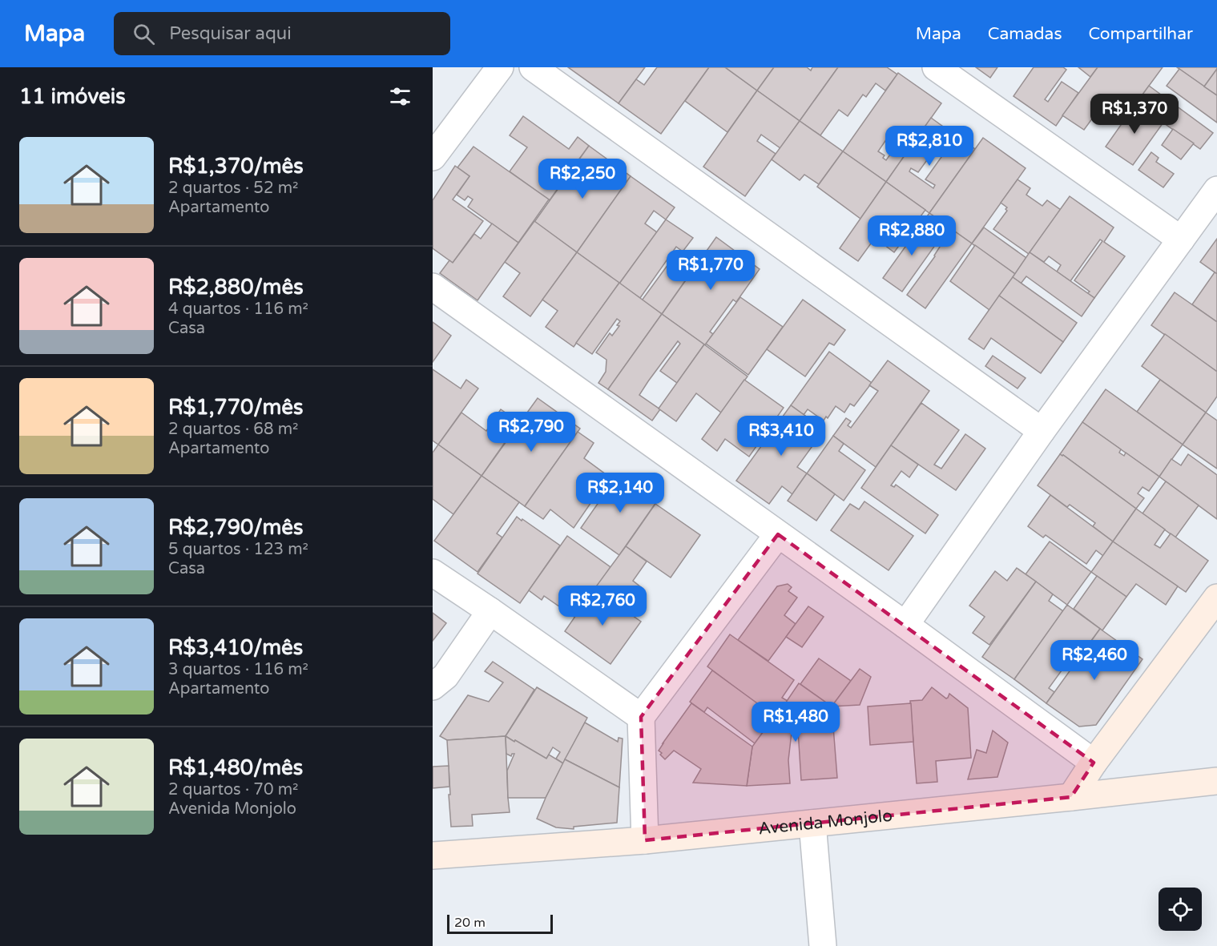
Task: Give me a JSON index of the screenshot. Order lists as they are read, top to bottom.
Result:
{
  "streets": {
    "street": ["Avenida Monjolo"]
  },
  "scale_bar": "20 m",
  "page": {
    "header": "Mapa",
    "search": "Pesquisar aqui",
    "nav": ["Mapa", "Camadas", "Compartilhar"],
    "heading": "11 imóveis",
    "price": [
      "R$1,370",
      "R$2,810",
      "R$2,250",
      "R$2,880",
      "R$1,770",
      "R$2,790",
      "R$3,410",
      "R$2,140",
      "R$2,760",
      "R$2,460",
      "R$1,480"
    ],
    "list": [
      {
        "name": "R$1,370/mês",
        "note": "2 quartos · 52 m² · Apartamento"
      },
      {
        "name": "R$2,880/mês",
        "note": "4 quartos · 116 m² · Casa"
      },
      {
        "name": "R$1,770/mês",
        "note": "2 quartos · 68 m² · Apartamento"
      },
      {
        "name": "R$2,790/mês",
        "note": "5 quartos · 123 m² · Casa"
      },
      {
        "name": "R$3,410/mês",
        "note": "3 quartos · 116 m² · Apartamento"
      },
      {
        "name": "R$1,480/mês",
        "note": "2 quartos · 70 m² · Avenida Monjolo"
      }
    ],
    "scale": "20 m"
  }
}
